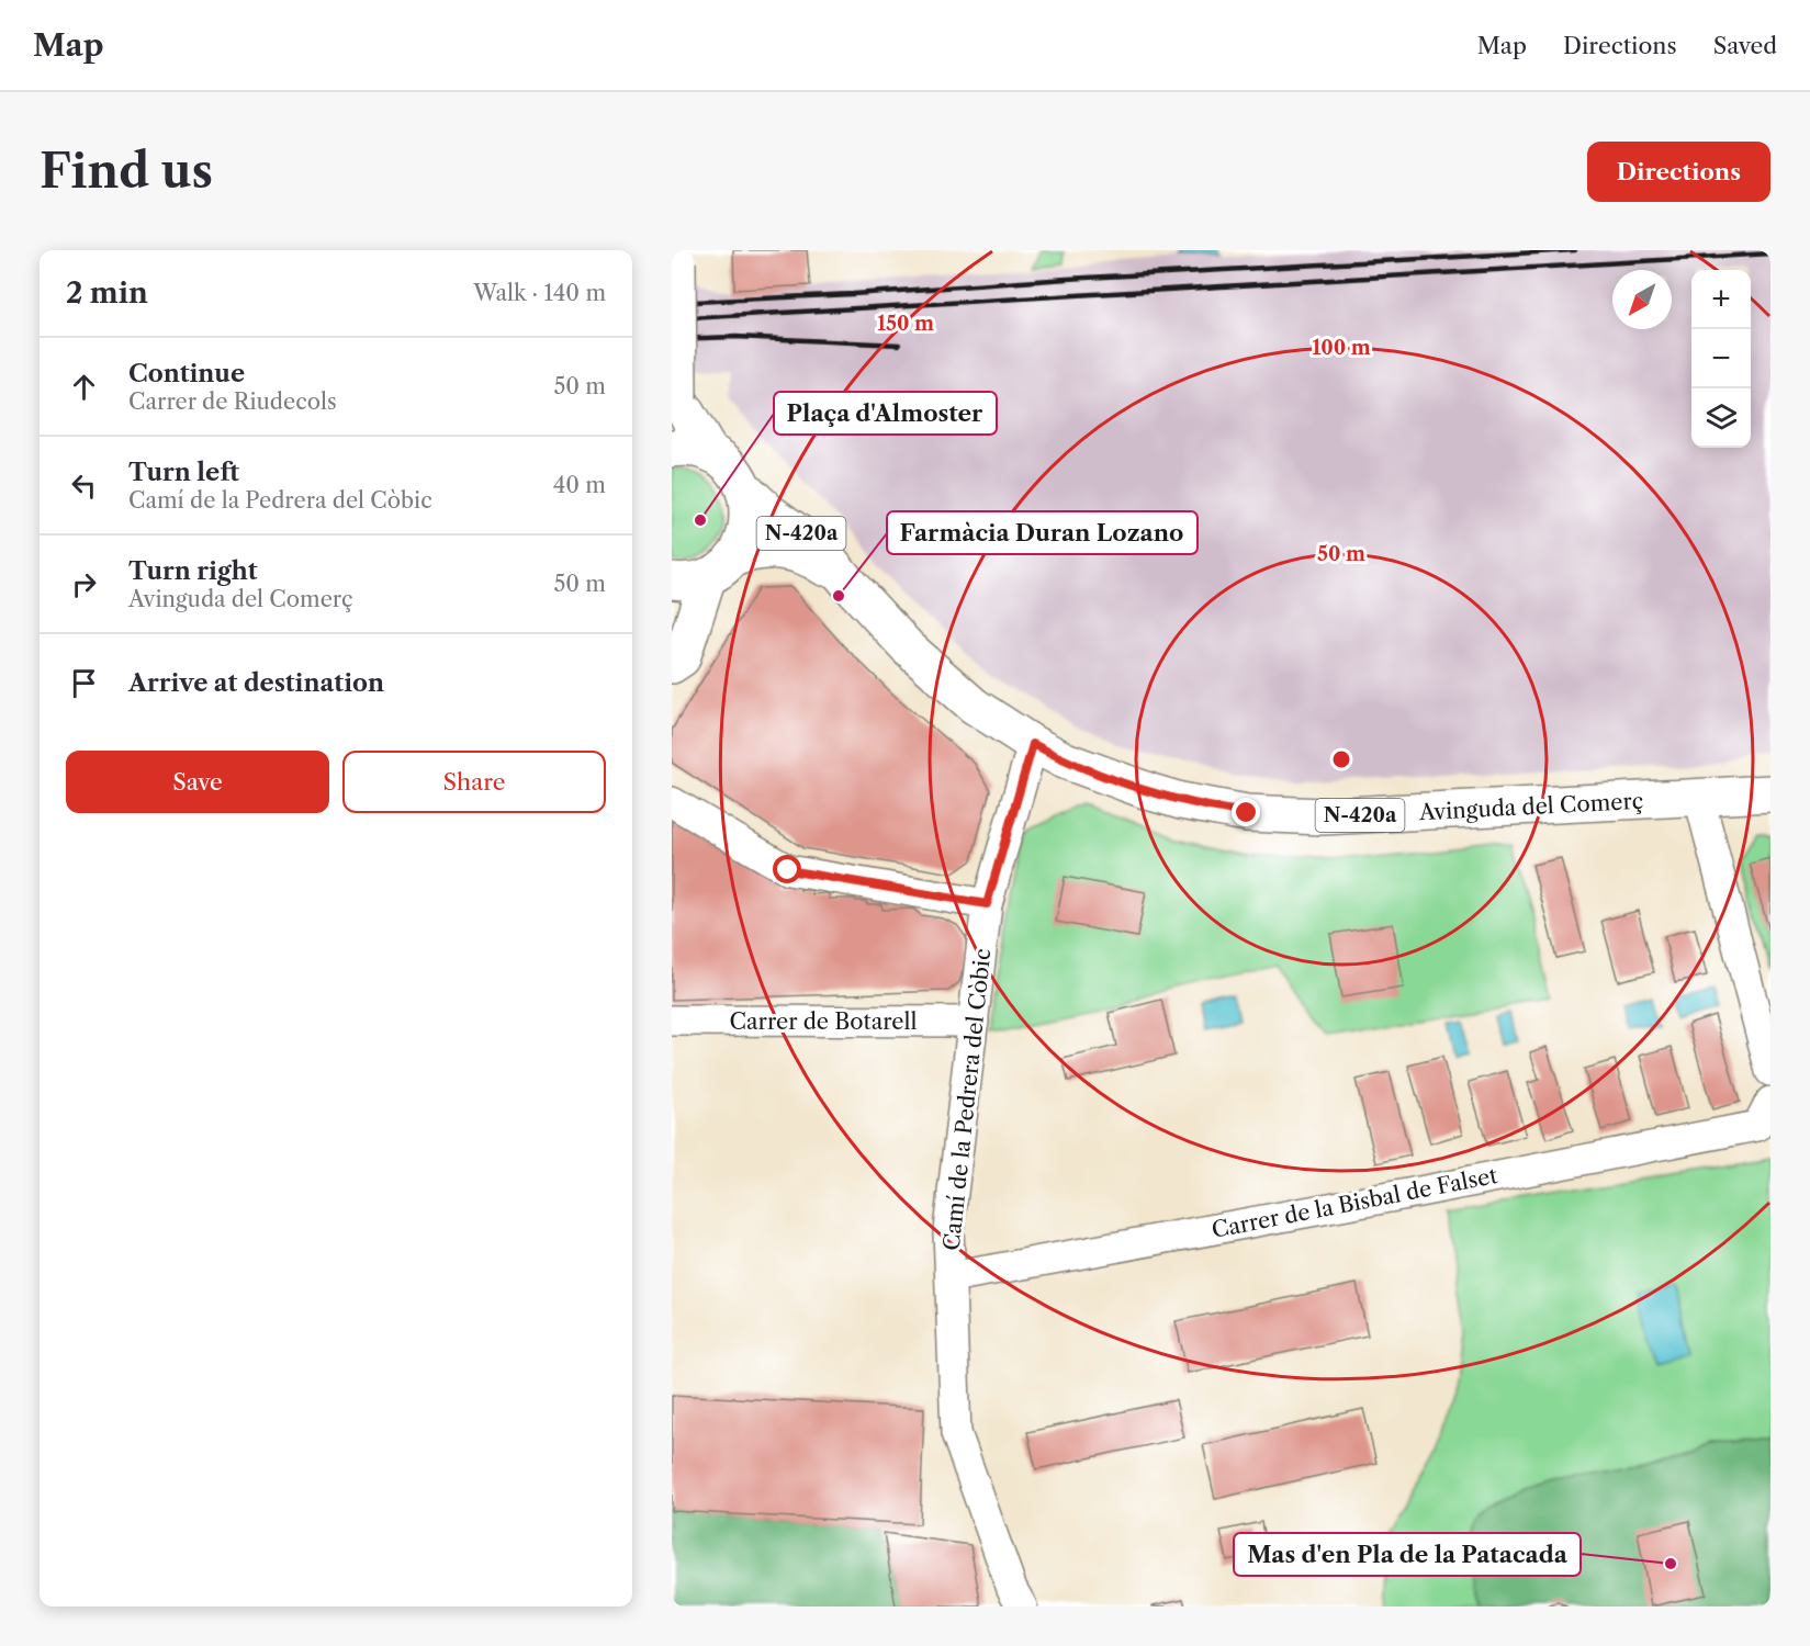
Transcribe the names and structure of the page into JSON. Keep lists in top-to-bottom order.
{
  "streets": {
    "main road": ["N-420a", "Avinguda del Comerç"],
    "street": ["Carrer de Botarell", "Camí de la Pedrera del Còbic", "Carrer de la Bisbal de Falset"]
  },
  "crossings": [
    ["N-420a", "Avinguda del Comerç"],
    ["Avinguda del Comerç", "Camí de la Pedrera del Còbic"],
    ["Carrer de Botarell", "Camí de la Pedrera del Còbic"],
    ["Camí de la Pedrera del Còbic", "Carrer de la Bisbal de Falset"]
  ],
  "places": ["Plaça d'Almoster", "Farmàcia Duran Lozano", "Mas d'en Pla de la Patacada"],
  "north": "bottom left",
  "page": {
    "header": "Map",
    "nav": ["Map", "Directions", "Saved"],
    "buttons": [
      "Directions",
      ["Save", "Share"]
    ],
    "title": "Find us",
    "heading": ["2 min", "Walk · 140 m"],
    "map_buttons": ["+", "−"],
    "list": [
      ["Continue", "Carrer de Riudecols", "50 m"],
      ["Turn left", "Camí de la Pedrera del Còbic", "40 m"],
      ["Turn right", "Avinguda del Comerç", "50 m"],
      "Arrive at destination"
    ]
  },
  "rings": ["150 m", "100 m", "50 m"]
}
